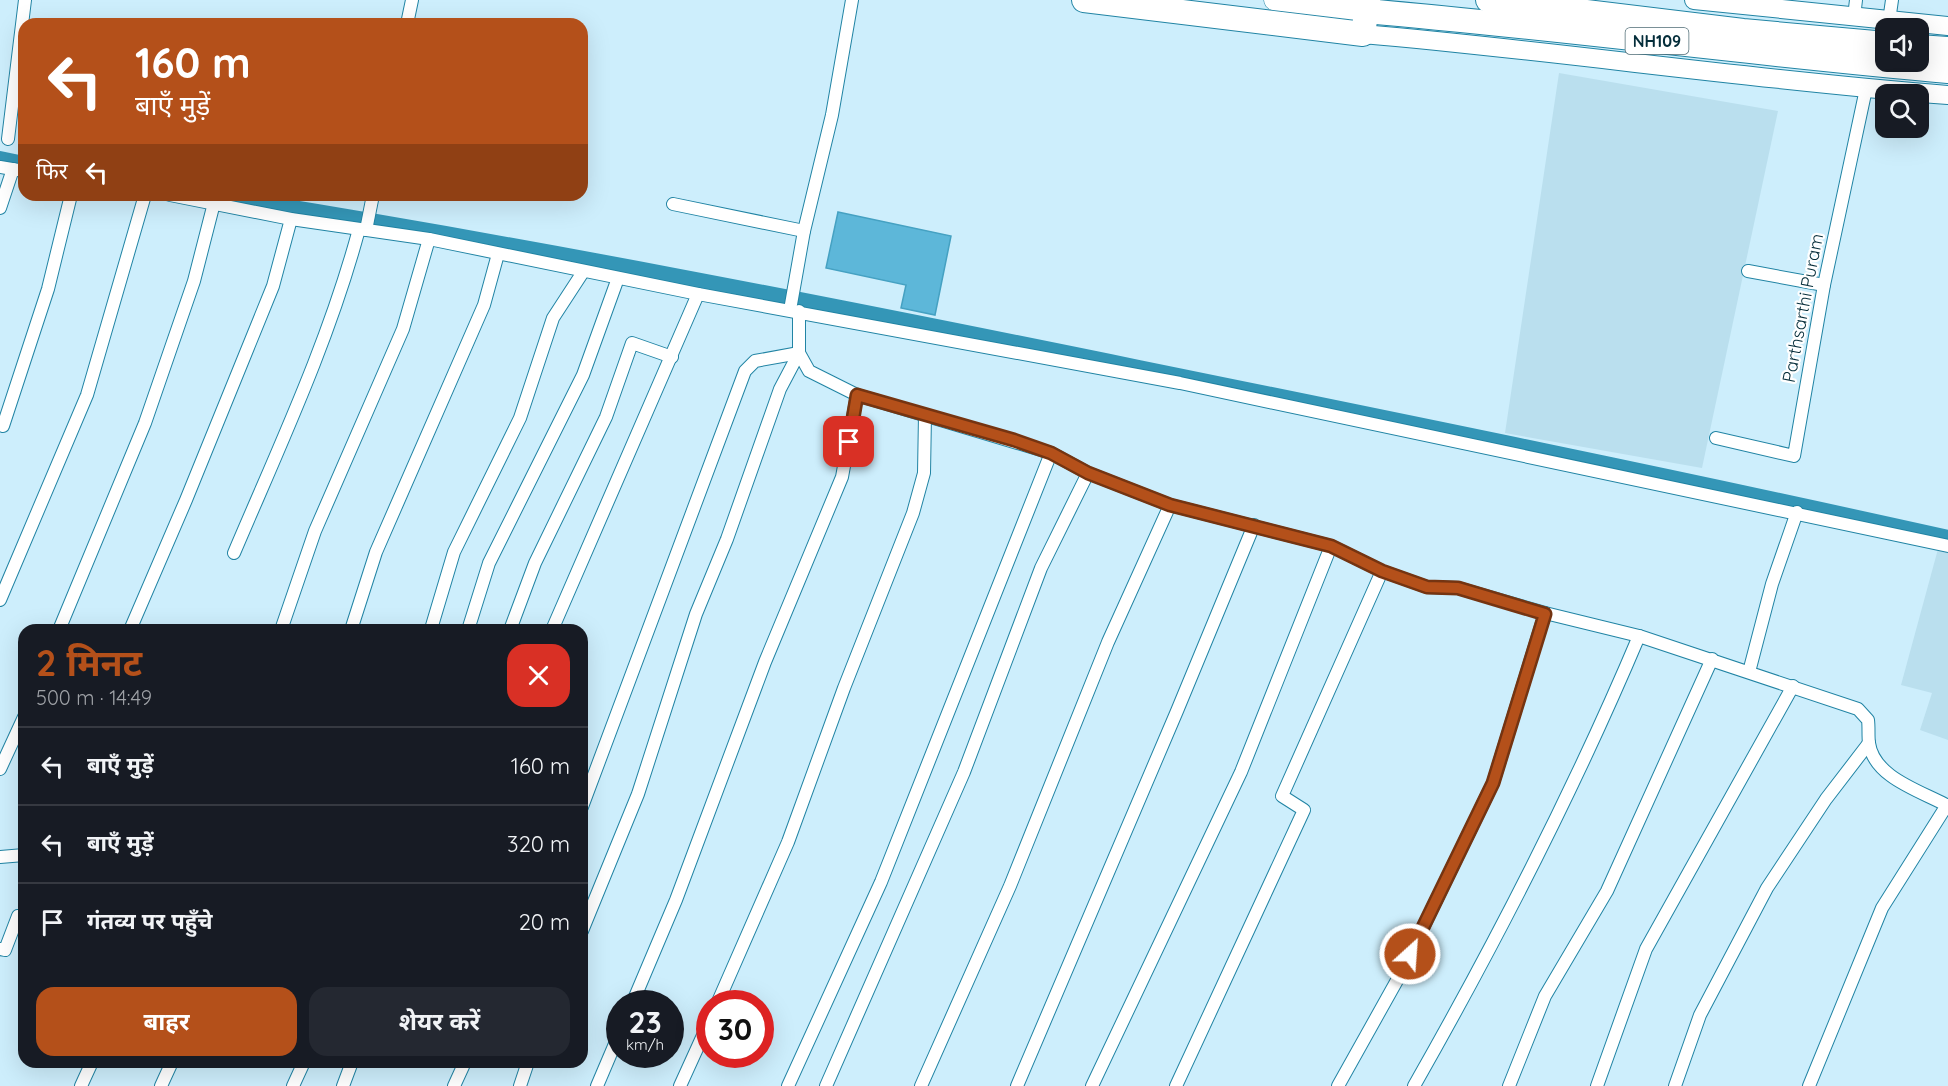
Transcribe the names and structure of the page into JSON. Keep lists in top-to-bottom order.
{
  "streets": {
    "highway": ["NH109"],
    "street": ["Parthsarthi Puram"]
  },
  "page": {
    "turn": ["160 m", "बाएँ मुड़ें"],
    "then": "फिर",
    "heading": ["2 मिनट", "500 m · 14:49"],
    "list": [
      {
        "name": "बाएँ मुड़ें",
        "value": "160 m"
      },
      {
        "name": "बाएँ मुड़ें",
        "value": "320 m"
      },
      {
        "name": "गंतव्य पर पहुँचे",
        "value": "20 m"
      }
    ],
    "buttons": ["बाहर", "शेयर करें"],
    "speed": "23 km/h",
    "limit": "30"
  }
}
